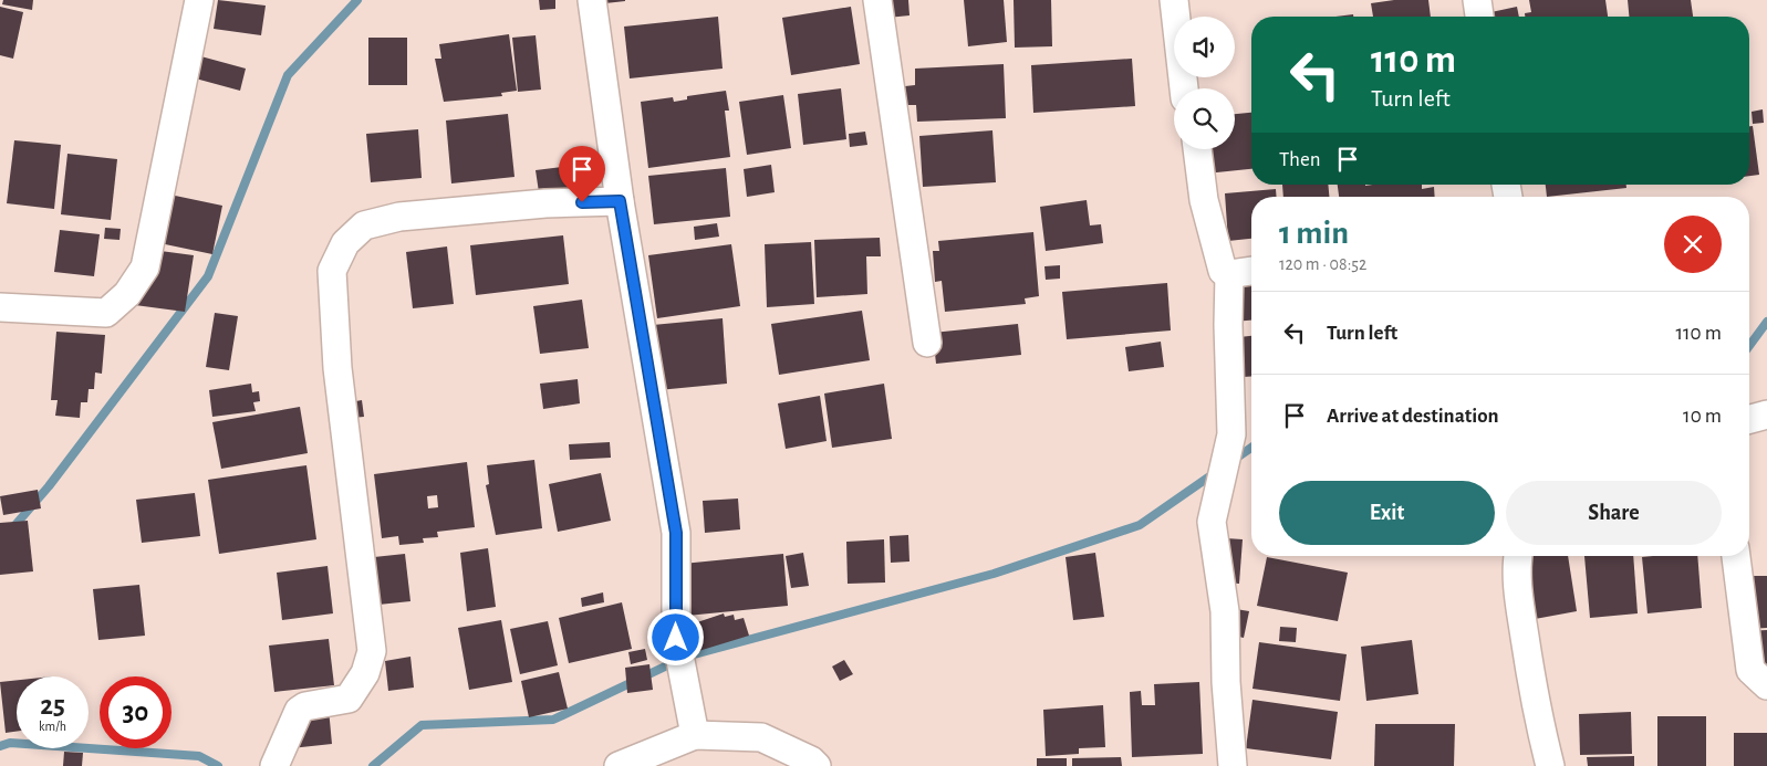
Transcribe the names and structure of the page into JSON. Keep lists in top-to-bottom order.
{
  "page": {
    "turn": ["110 m", "Turn left"],
    "then": "Then",
    "heading": ["1 min", "120 m · 08:52"],
    "list": [
      {
        "name": "Turn left",
        "value": "110 m"
      },
      {
        "name": "Arrive at destination",
        "value": "10 m"
      }
    ],
    "buttons": ["Exit", "Share"],
    "speed": "25 km/h",
    "limit": "30"
  }
}
